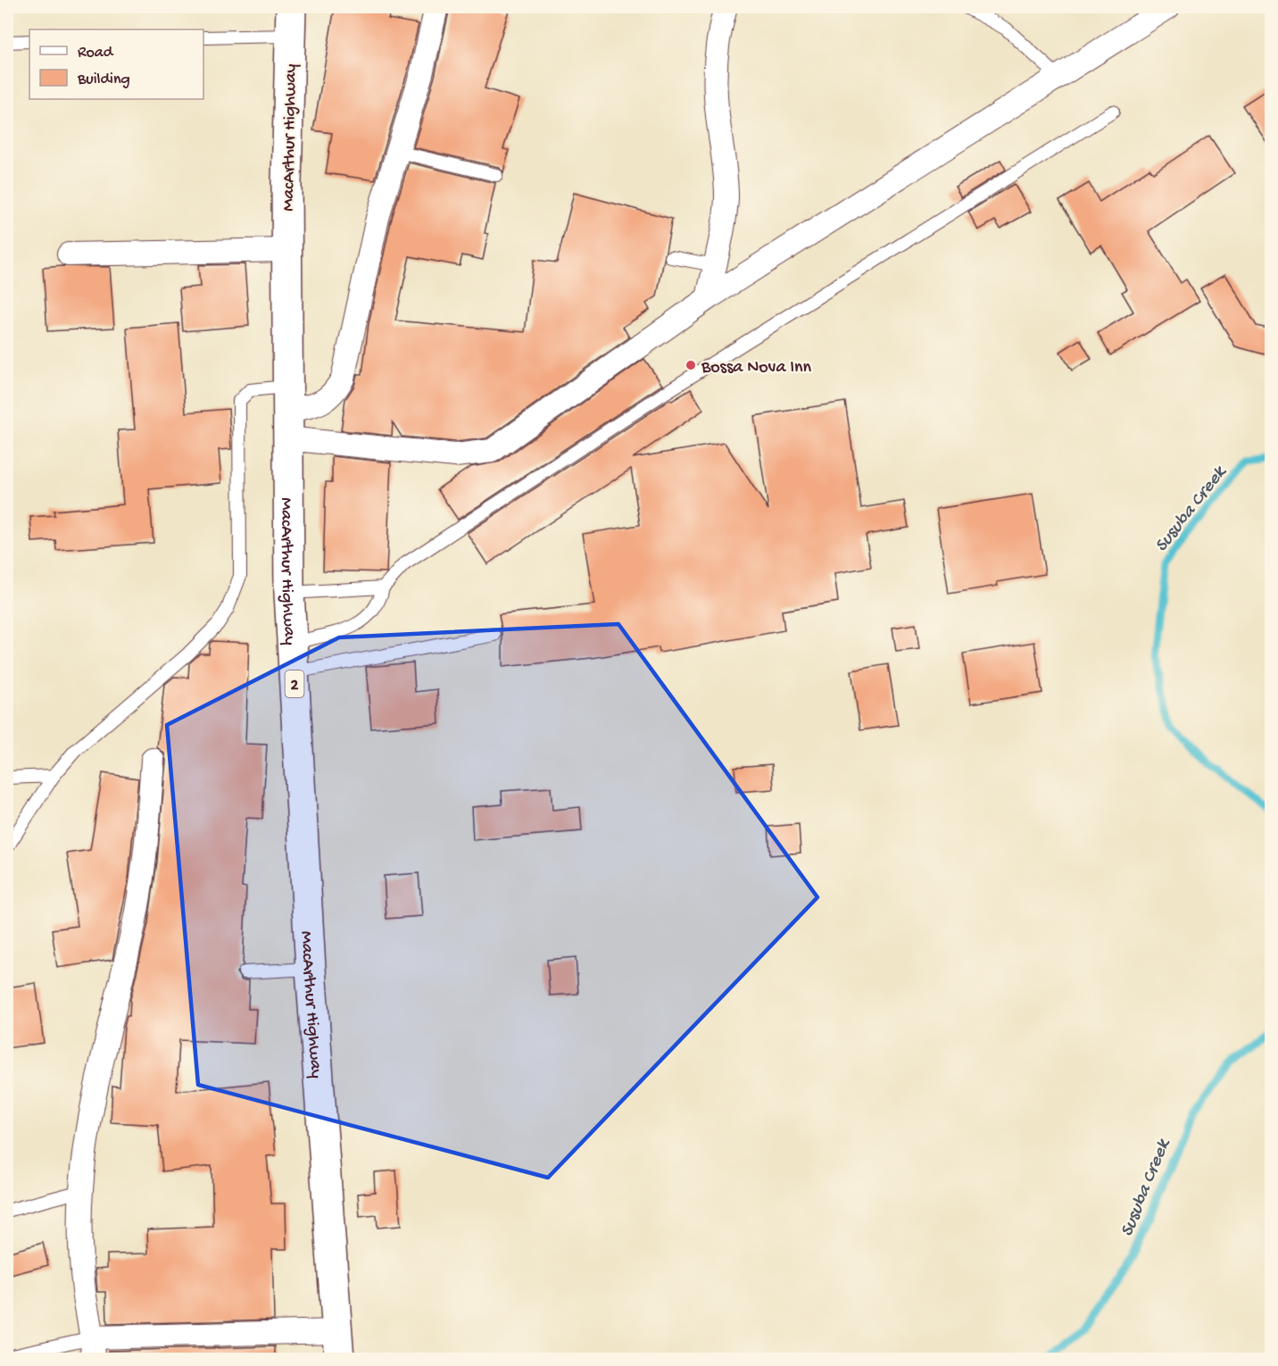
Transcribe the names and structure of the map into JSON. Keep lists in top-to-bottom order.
{
  "streets": {
    "highway": ["MacArthur Highway", "2"]
  },
  "water": ["Susuba Creek"],
  "places": ["Bossa Nova Inn"],
  "legend": ["Road", "Building"]
}
